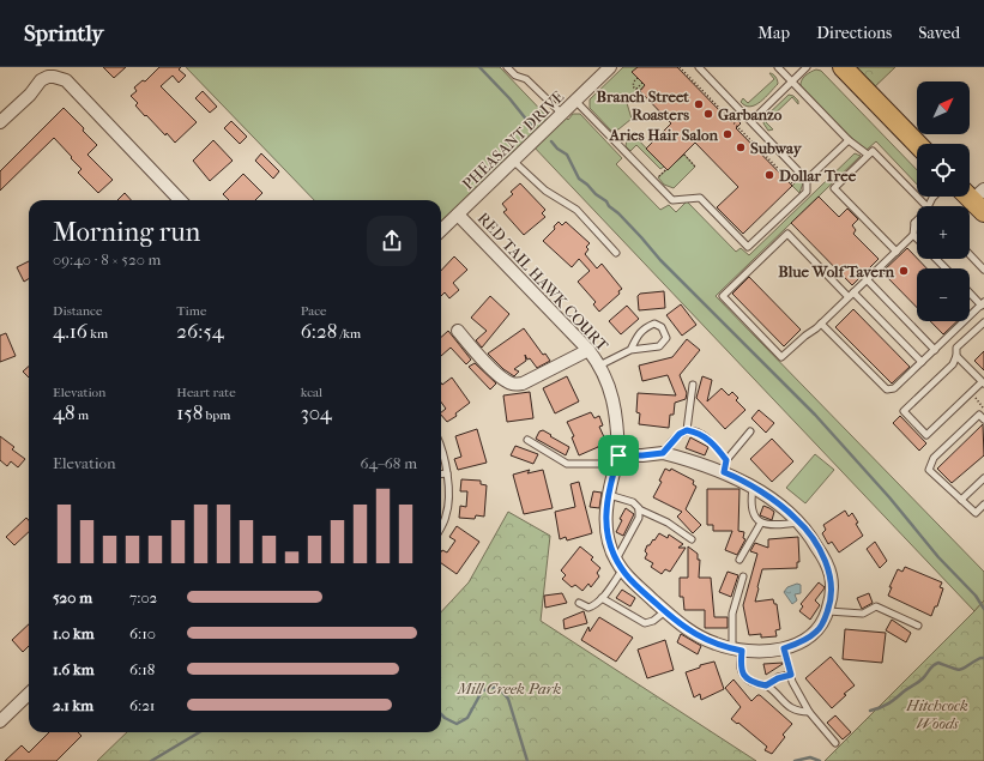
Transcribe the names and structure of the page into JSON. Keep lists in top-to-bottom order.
{
  "streets": {
    "street": ["PHEASANT DRIVE", "RED TAIL HAWK COURT"]
  },
  "crossings": [
    ["PHEASANT DRIVE", "RED TAIL HAWK COURT"]
  ],
  "parks": ["Mill Creek Park", "Hitchcock Woods"],
  "places": [
    "Branch Street Roasters",
    "Garbanzo",
    "Aries Hair Salon",
    "Subway",
    "Dollar Tree",
    "Blue Wolf Tavern"
  ],
  "north": "top right",
  "page": {
    "header": "Sprintly",
    "nav": ["Map", "Directions", "Saved"],
    "map_buttons": ["+", "−"],
    "heading": ["Morning run", "09:40 · 8 × 520 m"],
    "stats": [
      ["Distance", "4.16 km"],
      ["Time", "26:54"],
      ["Pace", "6:28 /km"],
      ["Elevation", "48 m"],
      ["Heart rate", "158 bpm"],
      ["kcal", "304"]
    ],
    "chart": ["Elevation", "64–68 m"],
    "list": [
      {
        "name": "520 m",
        "note": "7:02"
      },
      {
        "name": "1.0 km",
        "note": "6:10"
      },
      {
        "name": "1.6 km",
        "note": "6:18"
      },
      {
        "name": "2.1 km",
        "note": "6:21"
      }
    ]
  }
}
